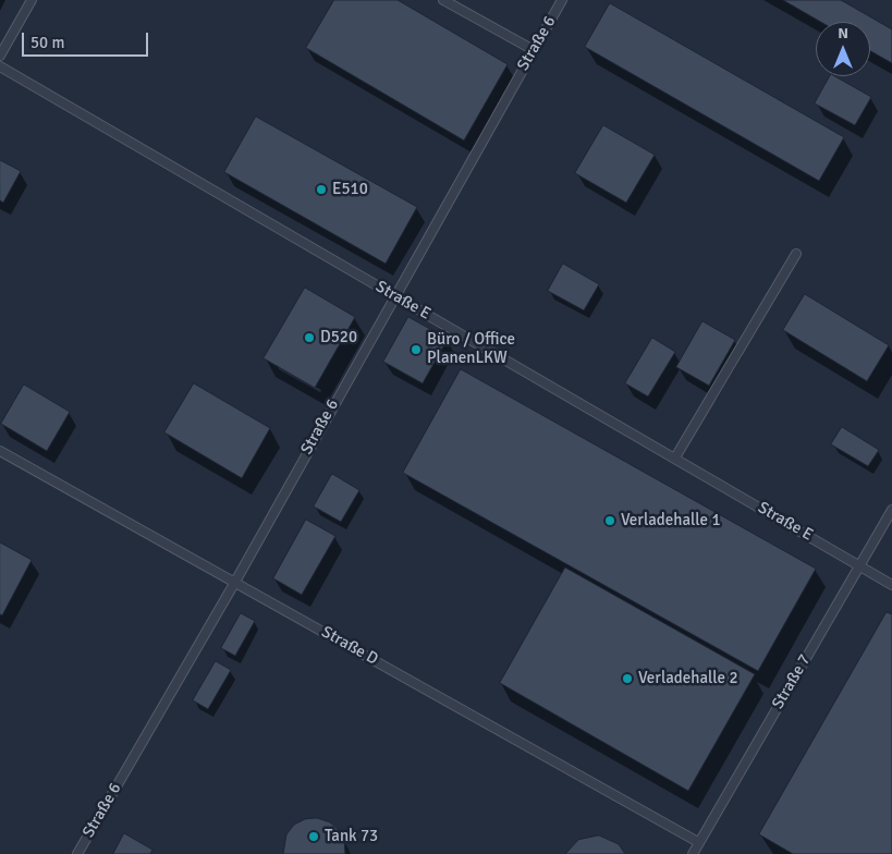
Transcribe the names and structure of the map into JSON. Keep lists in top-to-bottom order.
{
  "streets": {
    "lane": [
      "Straße 6",
      "Straße E",
      "Straße D",
      "Straße 7"
    ]
  },
  "crossings": [
    ["Straße 6", "Straße E"],
    ["Straße 6", "Straße D"],
    ["Straße E", "Straße 7"],
    ["Straße D", "Straße 7"]
  ],
  "places": [
    "E510",
    "D520",
    "Büro / Office PlanenLKW",
    "Verladehalle 1",
    "Verladehalle 2",
    "Tank 73"
  ],
  "scale_bar": "50 m",
  "north": "top"
}
